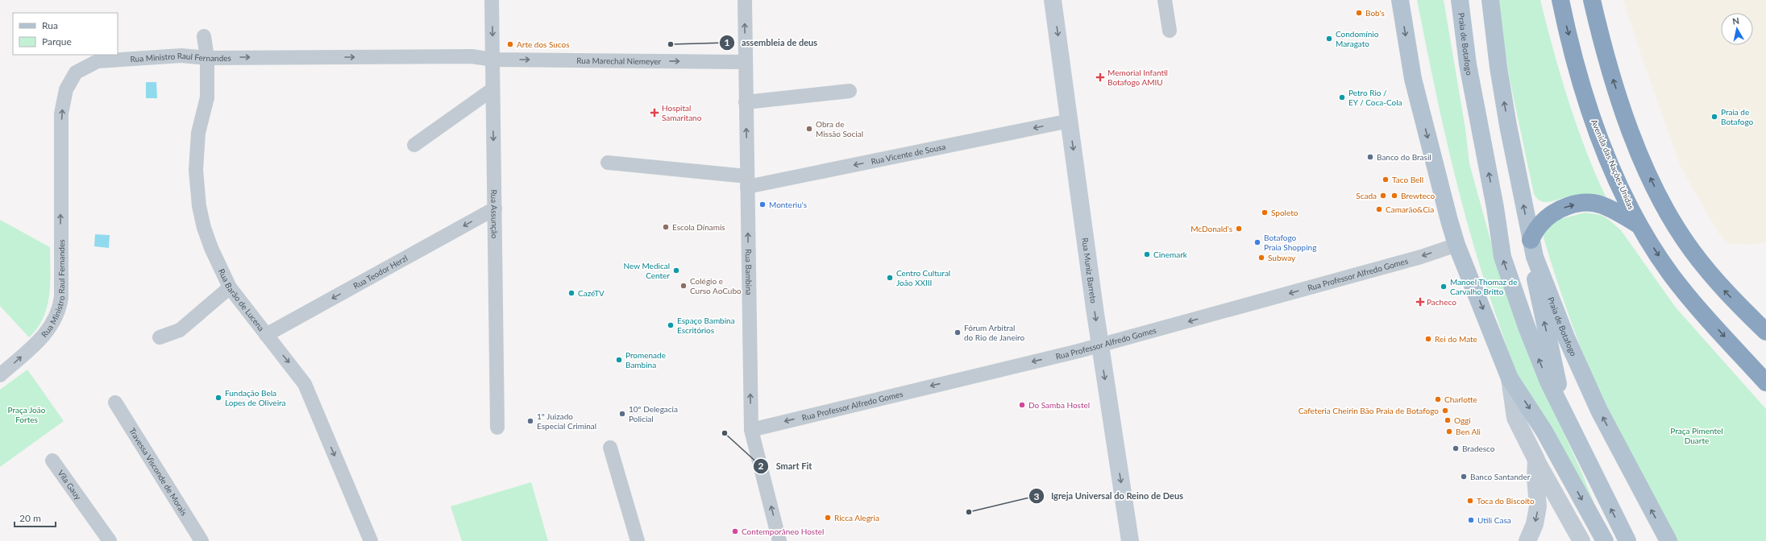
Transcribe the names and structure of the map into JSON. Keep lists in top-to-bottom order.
{
  "streets": {
    "highway": ["Avenida das Nações Unidas"],
    "main road": ["Praia de Botafogo", "Rua Muniz Barreto"],
    "street": [
      "Rua Ministro Raul Fernandes",
      "Rua Marechal Niemeyer",
      "Rua Vicente de Sousa",
      "Rua Assunção",
      "Rua Teodor Herzl",
      "Rua Bambina",
      "Rua Professor Alfredo Gomes",
      "Rua Barão de Lucena",
      "Travessa Visconde de Morais",
      "Vila Gauy"
    ]
  },
  "crossings": [
    ["Rua Ministro Raul Fernandes", "Rua Marechal Niemeyer"],
    ["Rua Ministro Raul Fernandes", "Rua Assunção"],
    ["Rua Ministro Raul Fernandes", "Rua Barão de Lucena"],
    ["Rua Marechal Niemeyer", "Rua Assunção"],
    ["Rua Marechal Niemeyer", "Rua Bambina"],
    ["Rua Vicente de Sousa", "Rua Muniz Barreto"],
    ["Rua Vicente de Sousa", "Rua Bambina"],
    ["Rua Assunção", "Rua Teodor Herzl"],
    ["Rua Muniz Barreto", "Rua Professor Alfredo Gomes"],
    ["Rua Teodor Herzl", "Rua Barão de Lucena"],
    ["Rua Bambina", "Rua Professor Alfredo Gomes"]
  ],
  "one_way": [
    "Rua Marechal Niemeyer",
    "Rua Assunção",
    "Rua Muniz Barreto",
    "Rua Teodor Herzl",
    "Rua Bambina",
    "Rua Professor Alfredo Gomes",
    "Rua Barão de Lucena"
  ],
  "parks": ["Praça João Fortes", "Praça Pimentel Duarte"],
  "places": {
    "other": [
      "Bob's",
      "Condomínio Maragato",
      "Arte dos Sucos",
      "assembleia de deus",
      "Petro Rio / EY / Coca-Cola",
      "Praia de Botafogo",
      "Obra de Missão Social",
      "Banco do Brasil",
      "Taco Bell",
      "Scada",
      "Brewteco",
      "Monteriu's",
      "Camarão&Cia",
      "Spoleto",
      "Escola Dínamis",
      "McDonald's",
      "Botafogo Praia Shopping",
      "Cinemark",
      "Subway",
      "New Medical Center",
      "Centro Cultural João XXIII",
      "Colégio e Curso AoCubo",
      "Manoel Thomaz de Carvalho Britto",
      "CazéTV",
      "Espaço Bambina Escritórios",
      "Fórum Arbitral do Rio de Janeiro",
      "Rei do Mate",
      "Promenade Bambina",
      "Fundação Bela Lopes de Oliveira",
      "Charlotte",
      "Do Samba Hostel",
      "Cafeteria Cheirin Bão Praia de Botafogo",
      "10º Delegacia Policial",
      "Oggi",
      "1º Juizado Especial Criminal",
      "Ben Ali",
      "Smart Fit",
      "Bradesco",
      "Banco Santander",
      "Toca do Biscoito",
      "Igreja Universal do Reino de Deus",
      "Ricca Alegria",
      "Utili Casa",
      "Contemporâneo Hostel"
    ],
    "health": ["Memorial Infantil Botafogo AMIU", "Hospital Samaritano", "Pacheco"]
  },
  "legend": ["Rua", "Parque"],
  "scale_bar": "20 m",
  "north": "top"
}
